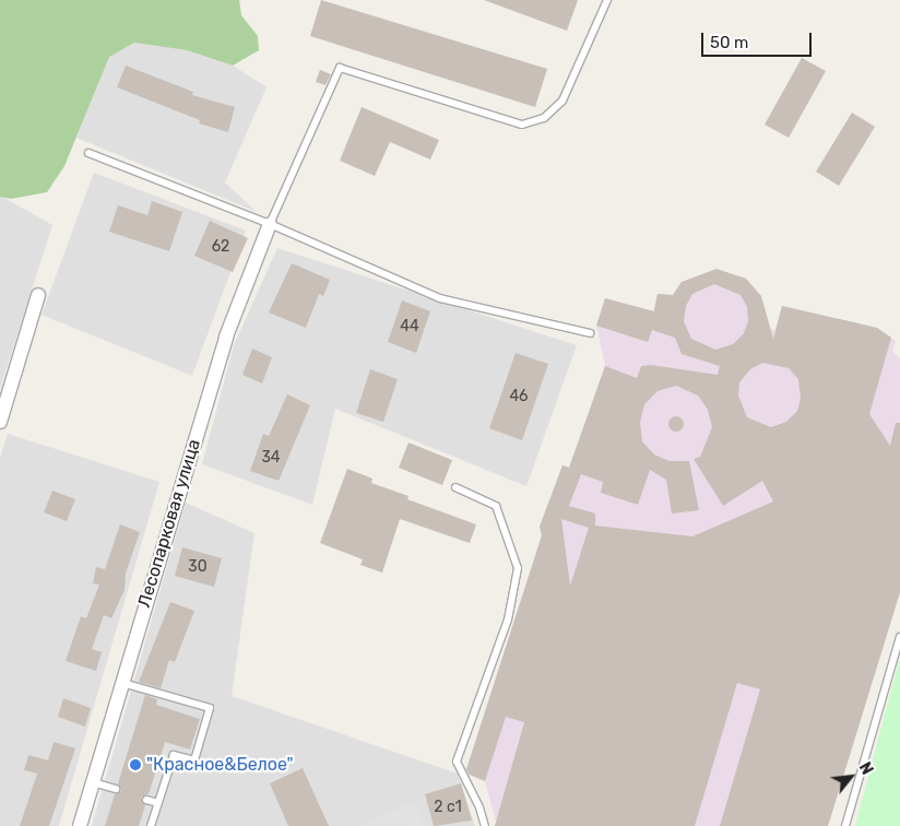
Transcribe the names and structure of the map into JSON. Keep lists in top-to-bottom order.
{
  "streets": {
    "street": ["Лесопарковая улица"]
  },
  "places": ["\"Красное&Белое\""],
  "house_numbers": [
    "62",
    "44",
    "46",
    "34",
    "30",
    "2 с1"
  ],
  "scale_bar": "50 m",
  "north": "top right"
}
